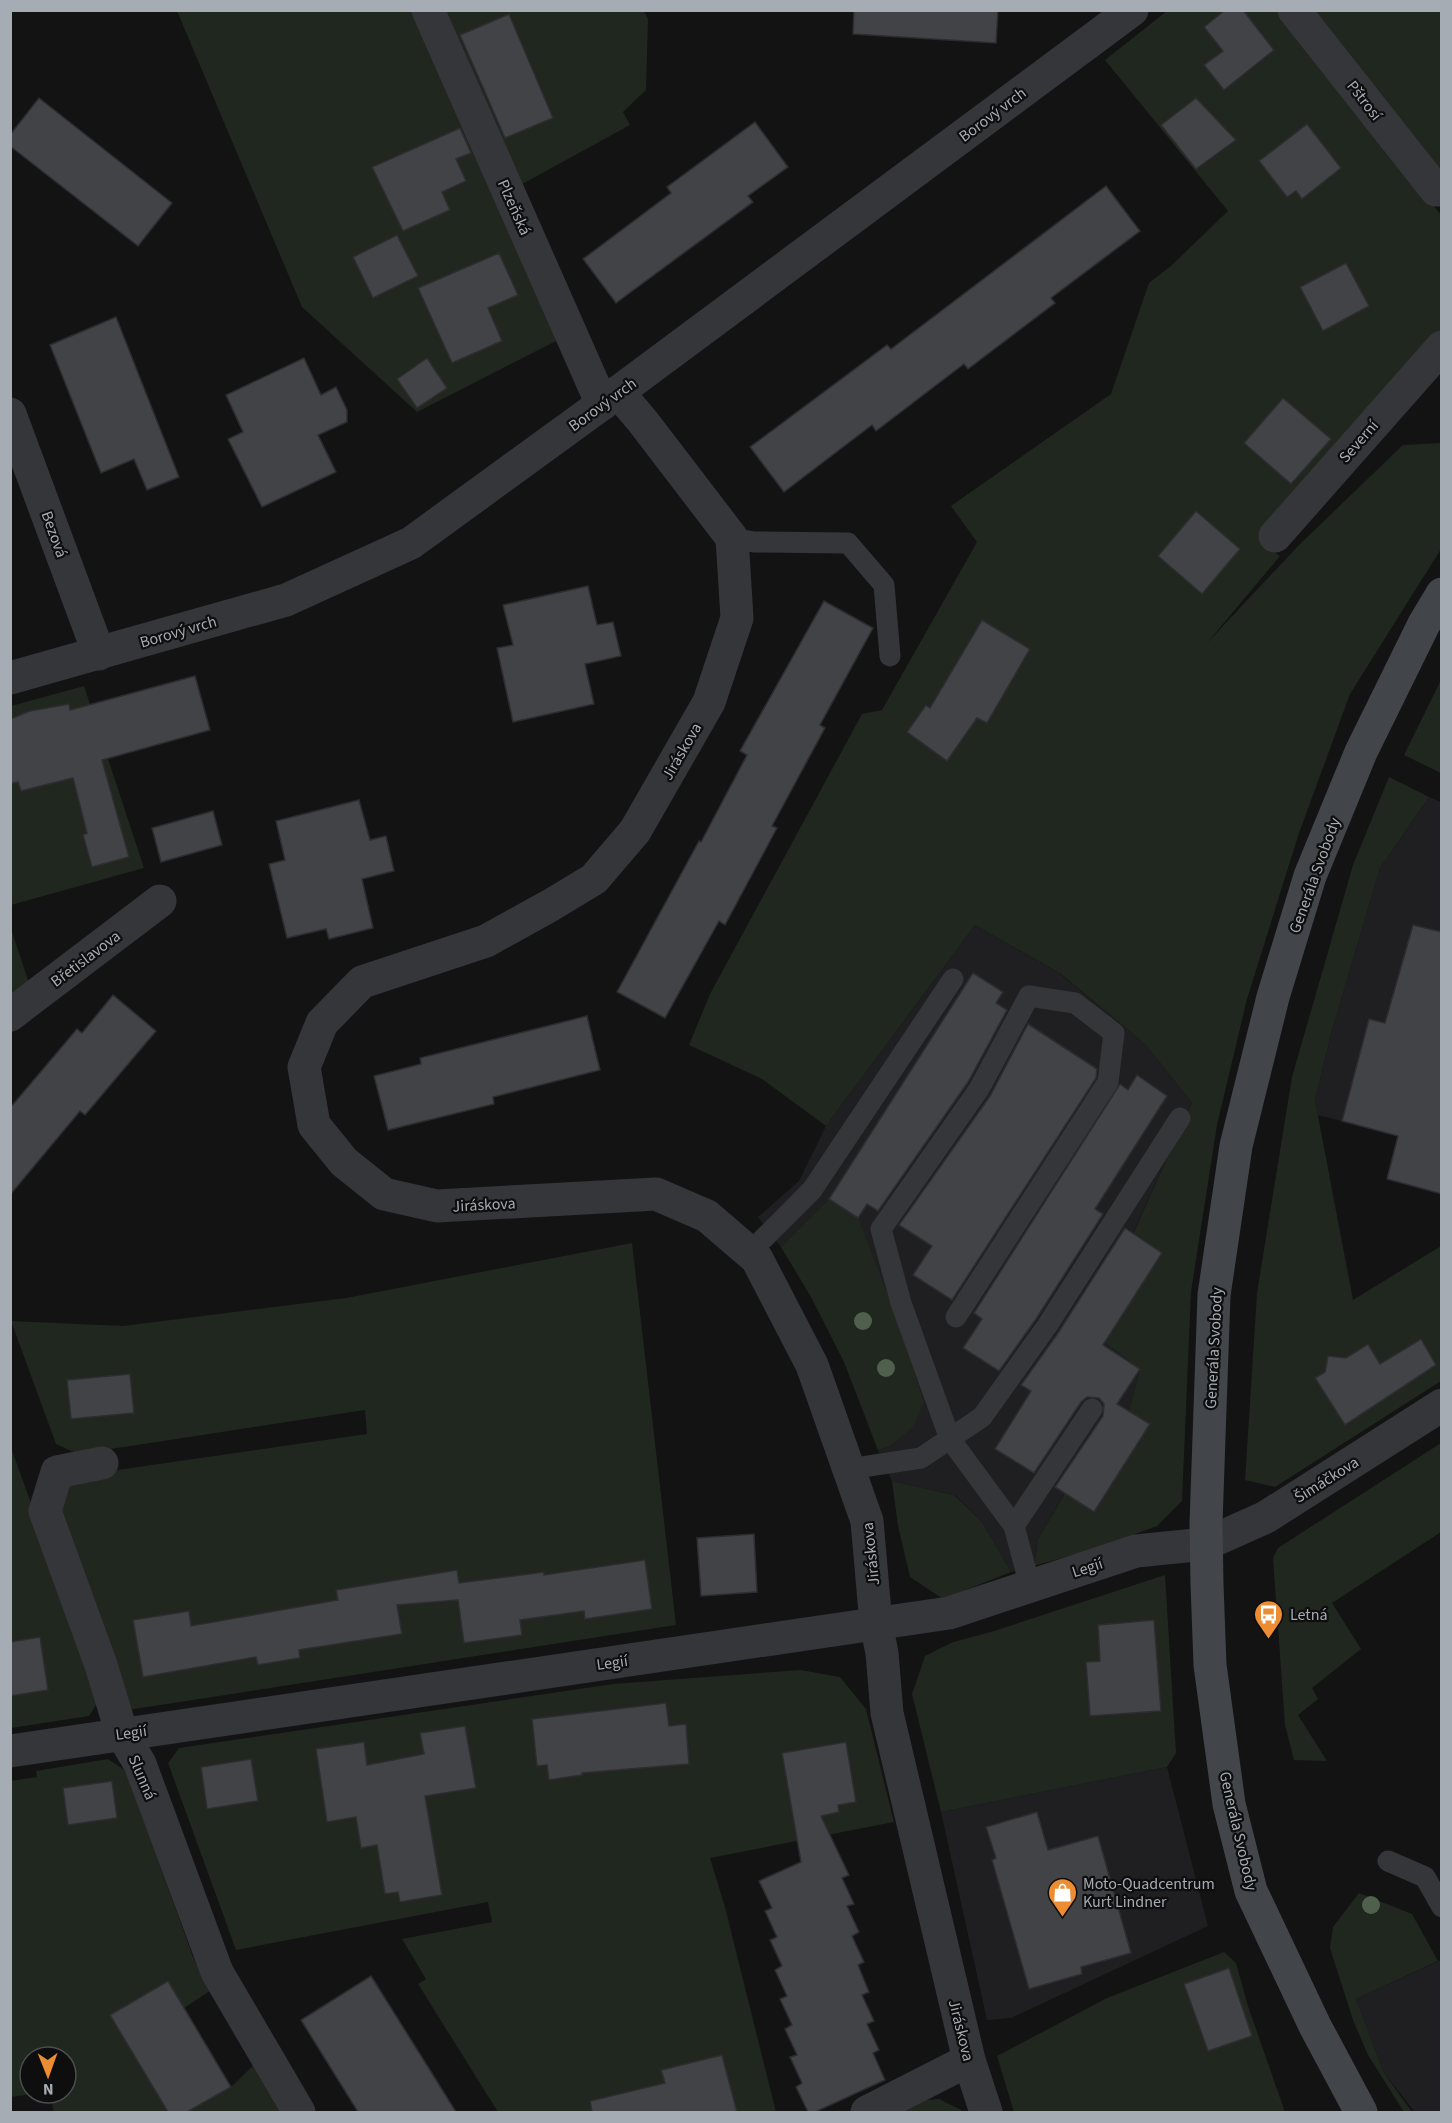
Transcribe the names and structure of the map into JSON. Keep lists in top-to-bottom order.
{
  "streets": {
    "main road": ["Generála Svobody"],
    "street": [
      "Pštrosí",
      "Borový vrch",
      "Plzeňská",
      "Severní",
      "Bezová",
      "Jiráskova",
      "Břetislavova",
      "Šimáčkova",
      "Legií",
      "Slunná"
    ]
  },
  "crossings": [
    ["Borový vrch", "Plzeňská"],
    ["Borový vrch", "Bezová"],
    ["Jiráskova", "Legií"],
    ["Generála Svobody", "Šimáčkova"],
    ["Generála Svobody", "Legií"],
    ["Šimáčkova", "Legií"],
    ["Legií", "Slunná"]
  ],
  "places": {
    "bus stop": ["Letná"],
    "shop": ["Moto-Quadcentrum Kurt Lindner"]
  },
  "north": "bottom"
}
